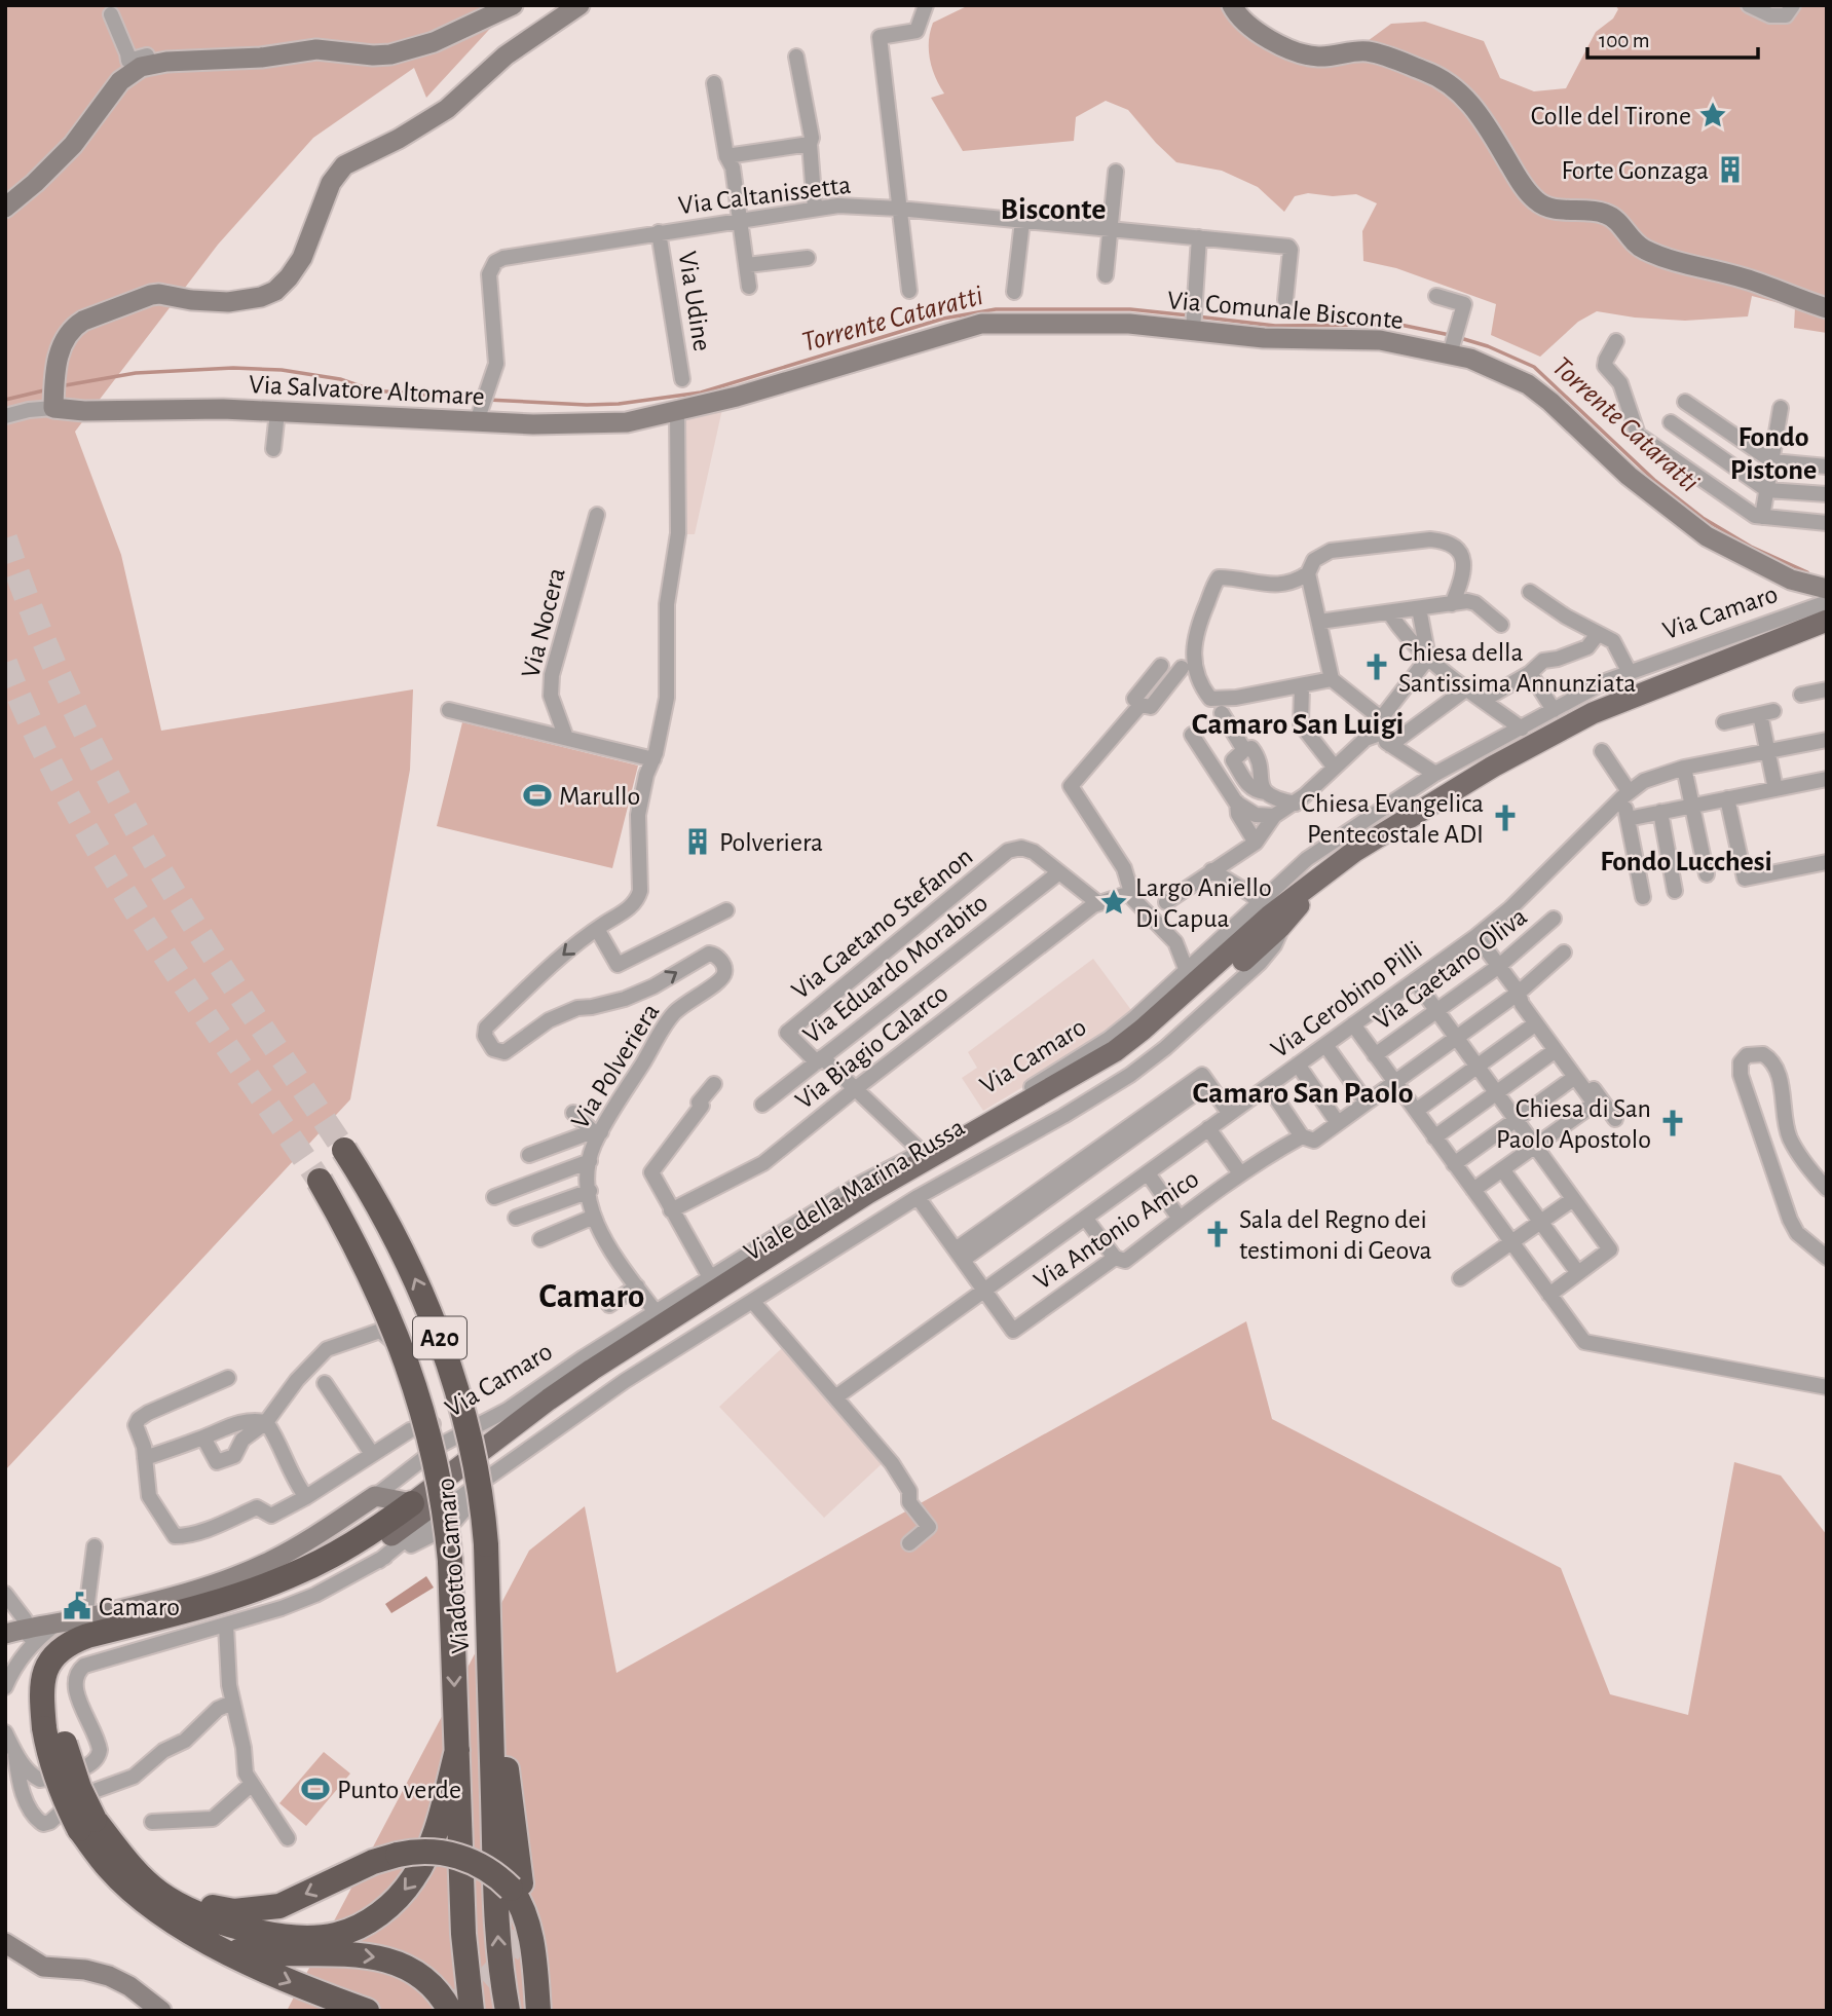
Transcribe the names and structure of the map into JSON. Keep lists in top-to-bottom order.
{
  "streets": {
    "highway": ["A20", "Viadotto Camaro"],
    "main road": ["Viale della Marina Russa"],
    "street": [
      "Via Caltanissetta",
      "Via Udine",
      "Via Comunale Bisconte",
      "Via Salvatore Altomare",
      "Via Camaro",
      "Via Nocera",
      "Via Gaetano Stefanon",
      "Via Eduardo Morabito",
      "Via Gaetano Oliva",
      "Via Gerobino Pilli",
      "Via Biagio Calarco",
      "Via Polveriera",
      "Via Antonio Amico"
    ]
  },
  "crossings": [
    ["Via Caltanissetta", "Via Udine"],
    ["Via Caltanissetta", "Via Salvatore Altomare"],
    ["Via Comunale Bisconte", "Via Salvatore Altomare"],
    ["Via Comunale Bisconte", "Via Polveriera"],
    ["Via Salvatore Altomare", "Via Polveriera"],
    ["Via Camaro", "Via Polveriera"],
    ["Via Camaro", "Viale della Marina Russa"],
    ["Via Gaetano Stefanon", "Via Eduardo Morabito"],
    ["Via Gerobino Pilli", "Via Antonio Amico"],
    ["A20", "Viadotto Camaro"]
  ],
  "districts": [
    "Bisconte",
    "Fondo Pistone",
    "Camaro San Luigi",
    "Fondo Lucchesi",
    "Camaro San Paolo",
    "Camaro"
  ],
  "water": ["Torrente Cataratti"],
  "places": {
    "place": ["Colle del Tirone", "Largo Aniello Di Capua"],
    "building": ["Forte Gonzaga", "Polveriera"],
    "church": [
      "Chiesa della Santissima Annunziata",
      "Chiesa Evangelica Pentecostale ADI",
      "Chiesa di San Paolo Apostolo",
      "Sala del Regno dei testimoni di Geova"
    ],
    "sports": ["Marullo", "Punto verde"],
    "public building": ["Camaro"]
  },
  "scale_bar": "100 m"
}
